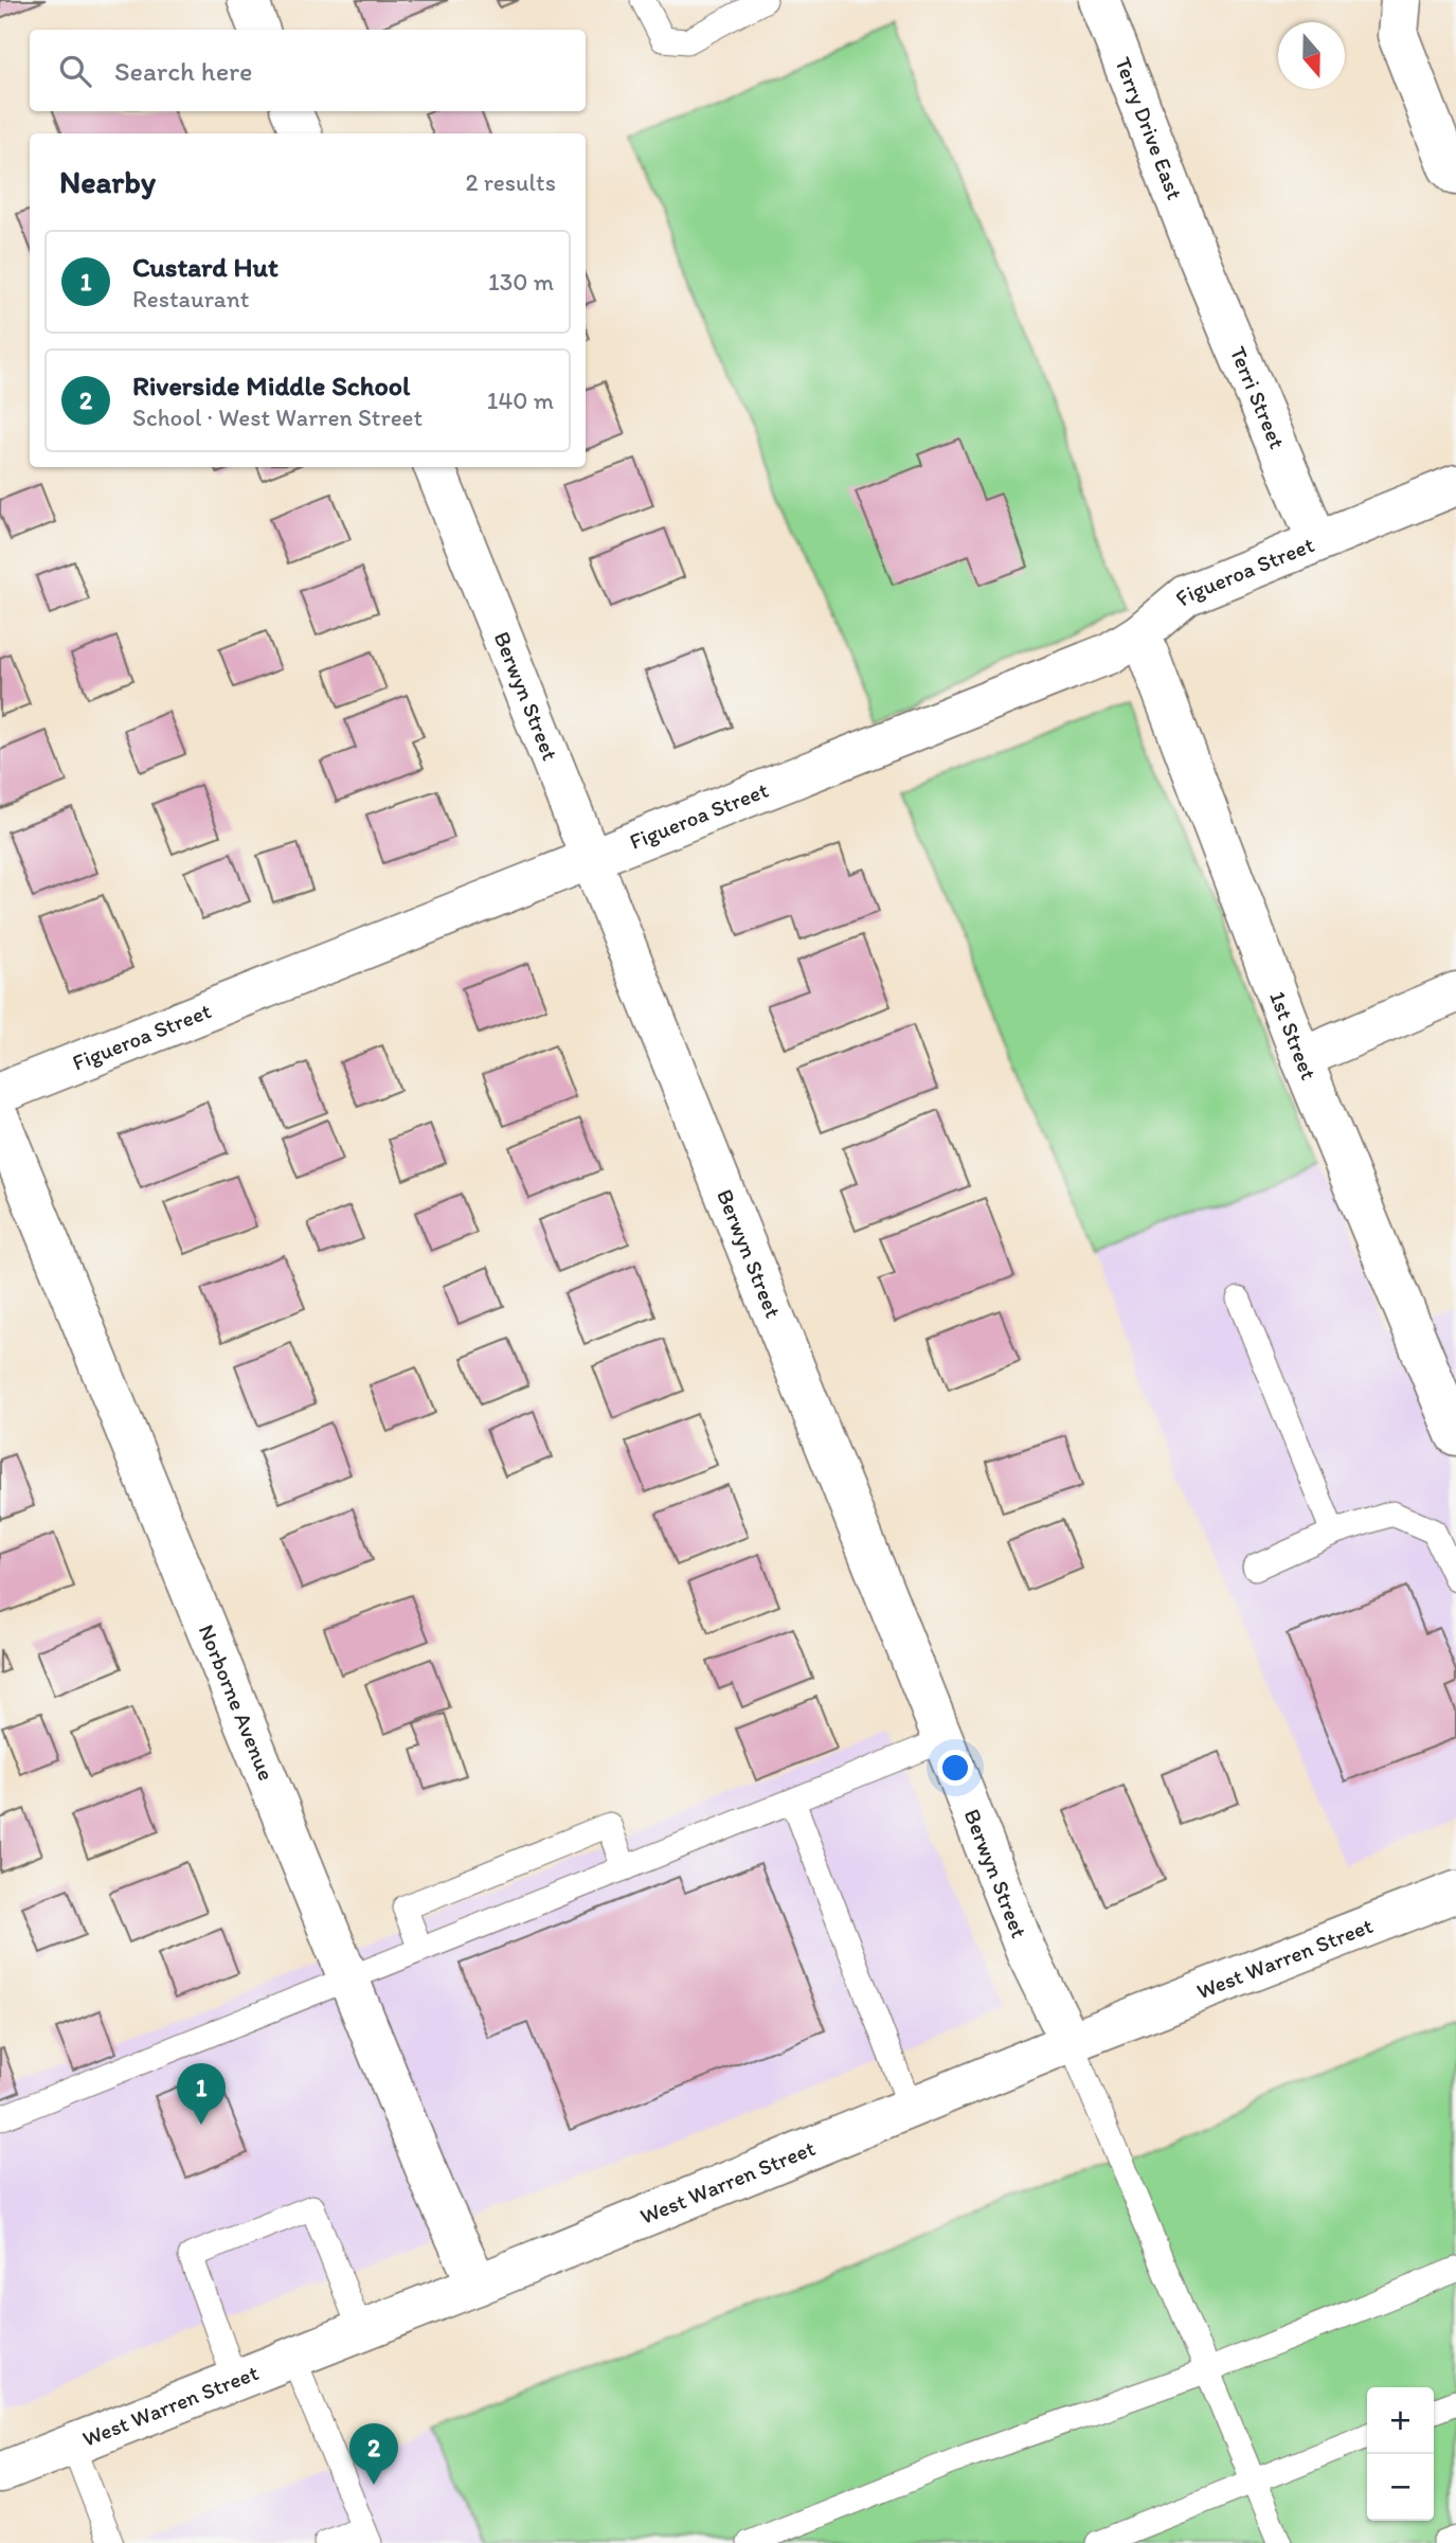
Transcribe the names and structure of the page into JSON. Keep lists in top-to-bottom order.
{
  "streets": {
    "street": [
      "Terry Drive East",
      "Terri Street",
      "Figueroa Street",
      "Berwyn Street",
      "1st Street",
      "Norborne Avenue",
      "West Warren Street"
    ]
  },
  "crossings": [
    ["Terry Drive East", "Terri Street"],
    ["Terri Street", "Figueroa Street"],
    ["Figueroa Street", "Berwyn Street"],
    ["Figueroa Street", "1st Street"],
    ["Berwyn Street", "West Warren Street"],
    ["Norborne Avenue", "West Warren Street"]
  ],
  "north": "bottom",
  "page": {
    "search": "Search here",
    "heading": ["Nearby", "2 results"],
    "list": [
      {
        "mark": "1",
        "name": "Custard Hut",
        "note": "Restaurant",
        "value": "130 m"
      },
      {
        "mark": "2",
        "name": "Riverside Middle School",
        "note": "School · West Warren Street",
        "value": "140 m"
      }
    ],
    "pins": ["1", "2"],
    "map_buttons": ["+", "−"]
  }
}
